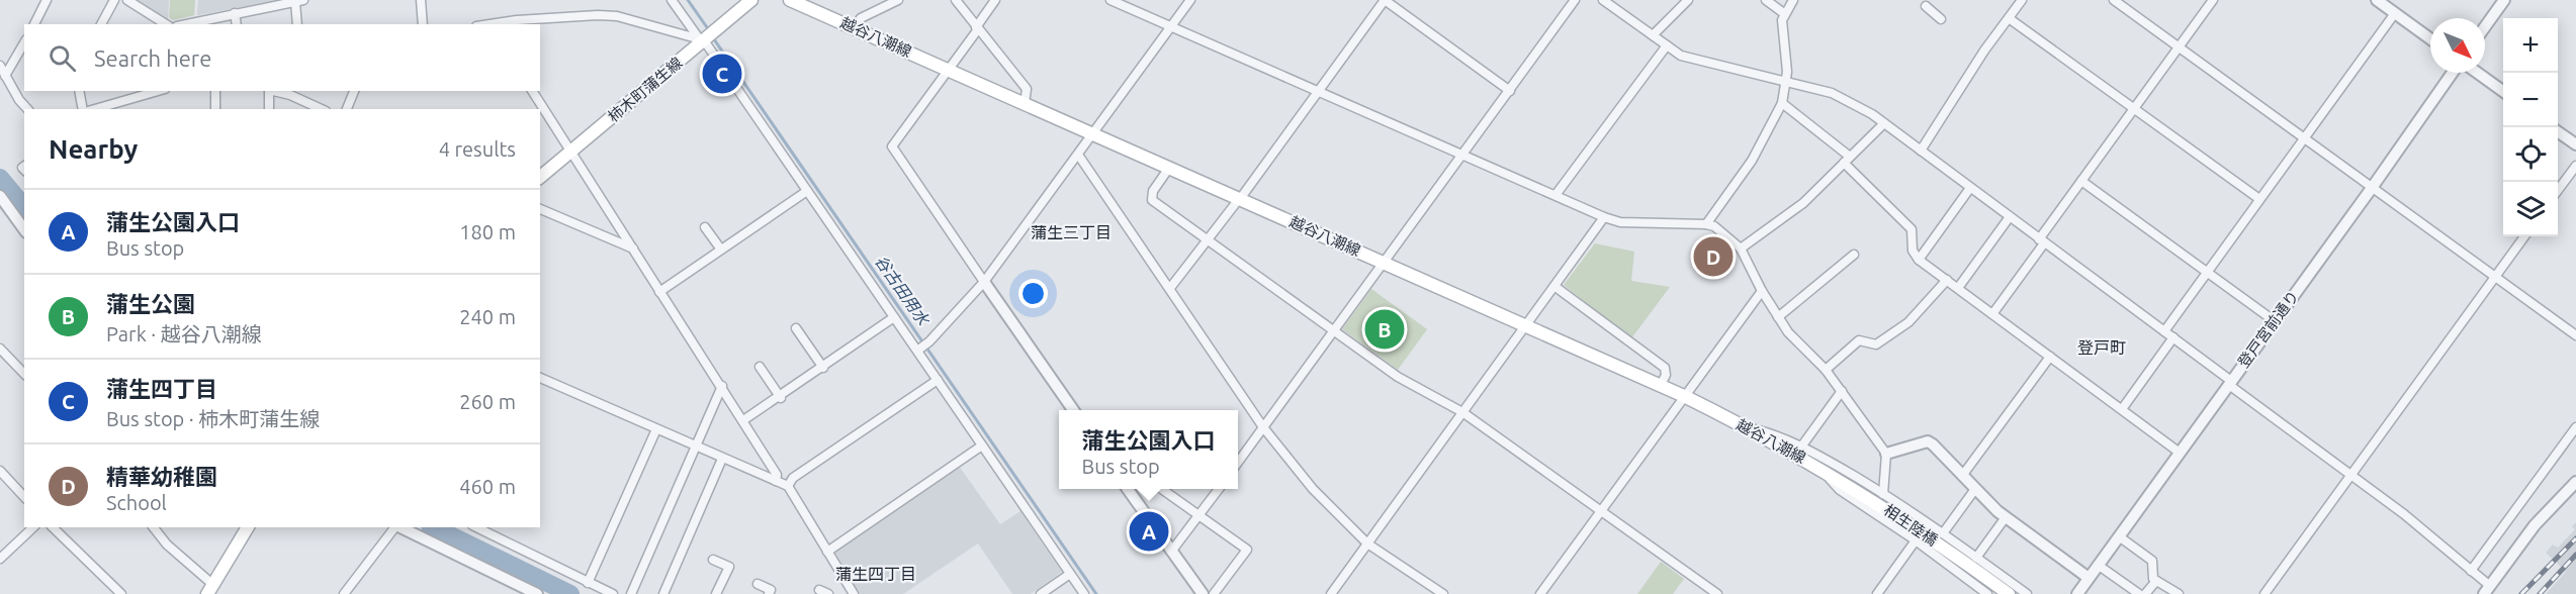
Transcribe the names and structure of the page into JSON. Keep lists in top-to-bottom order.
{
  "streets": {
    "main road": ["越谷八潮線", "柿木町蒲生線", "相生陸橋"],
    "street": ["登戸宮前通り"]
  },
  "crossings": [
    ["越谷八潮線", "相生陸橋"]
  ],
  "districts": ["蒲生三丁目", "登戸町", "蒲生四丁目"],
  "water": ["谷古田用水"],
  "north": "bottom right",
  "page": {
    "map_buttons": ["+", "−"],
    "search": "Search here",
    "pins": [
      "C",
      "D",
      "B",
      "A"
    ],
    "heading": ["Nearby", "4 results"],
    "list": [
      {
        "mark": "A",
        "name": "蒲生公園入口",
        "note": "Bus stop",
        "value": "180 m"
      },
      {
        "mark": "B",
        "name": "蒲生公園",
        "note": "Park · 越谷八潮線",
        "value": "240 m"
      },
      {
        "mark": "C",
        "name": "蒲生四丁目",
        "note": "Bus stop · 柿木町蒲生線",
        "value": "260 m"
      },
      {
        "mark": "D",
        "name": "精華幼稚園",
        "note": "School",
        "value": "460 m"
      }
    ],
    "popup": ["蒲生公園入口", "Bus stop"]
  }
}
